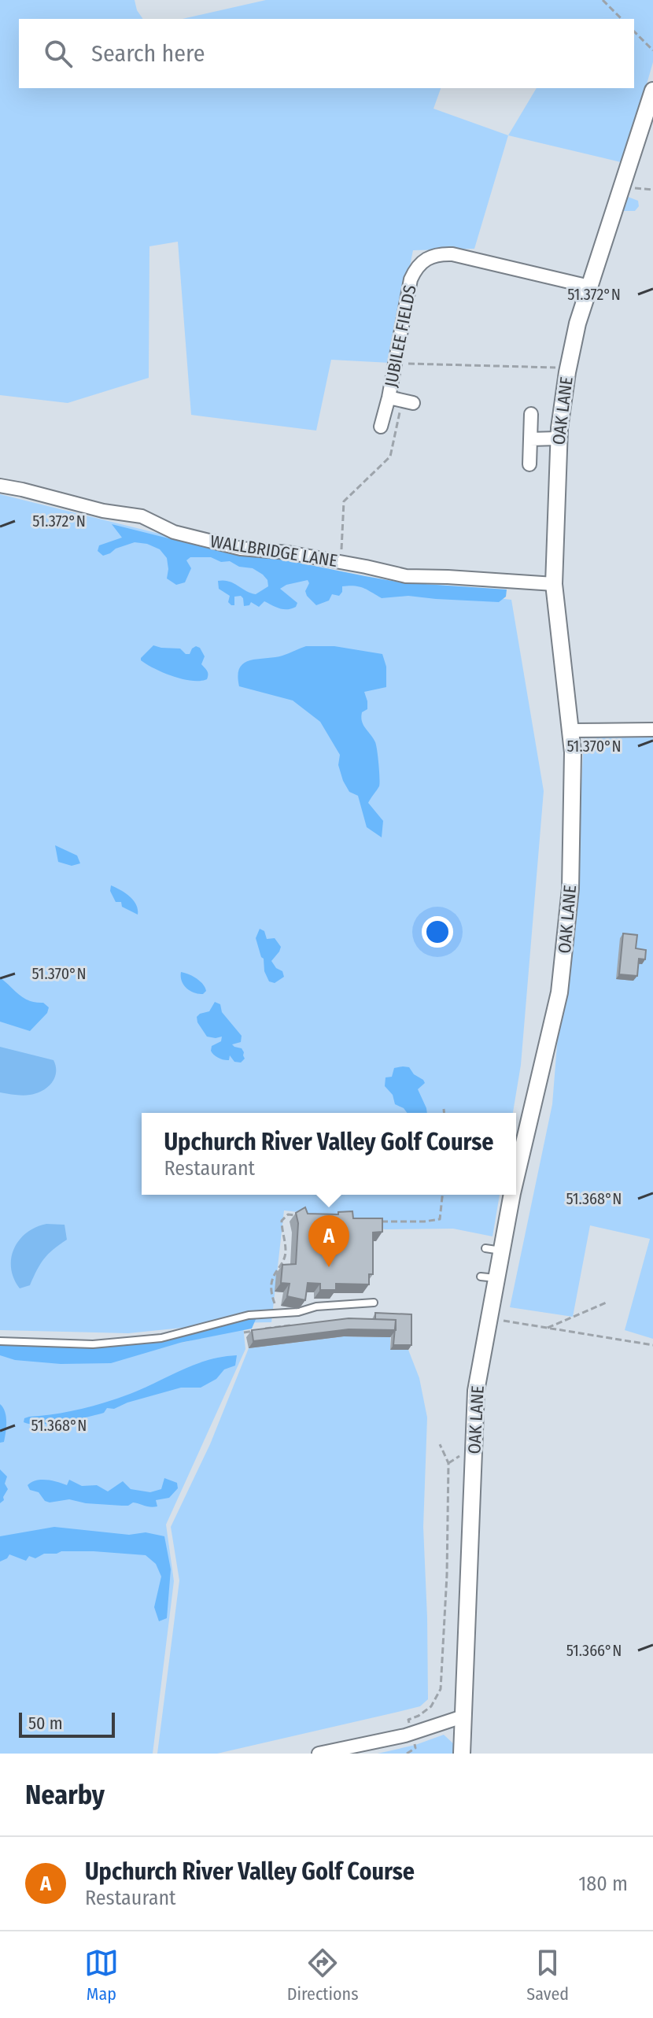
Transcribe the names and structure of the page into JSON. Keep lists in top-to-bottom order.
{
  "streets": {
    "street": ["JUBILEE FIELDS", "OAK LANE", "WALLBRIDGE LANE"]
  },
  "crossings": [
    ["JUBILEE FIELDS", "OAK LANE"],
    ["OAK LANE", "WALLBRIDGE LANE"]
  ],
  "scale_bar": "50 m",
  "page": {
    "search": "Search here",
    "popup": ["Upchurch River Valley Golf Course", "Restaurant"],
    "pins": "A",
    "scale": "50 m",
    "heading": "Nearby",
    "list": [
      {
        "mark": "A",
        "name": "Upchurch River Valley Golf Course",
        "note": "Restaurant",
        "value": "180 m"
      }
    ],
    "nav": ["Map", "Directions", "Saved"]
  },
  "coordinates": [
    "51.372°N",
    "51.370°N",
    "51.368°N",
    "51.366°N"
  ]
}
